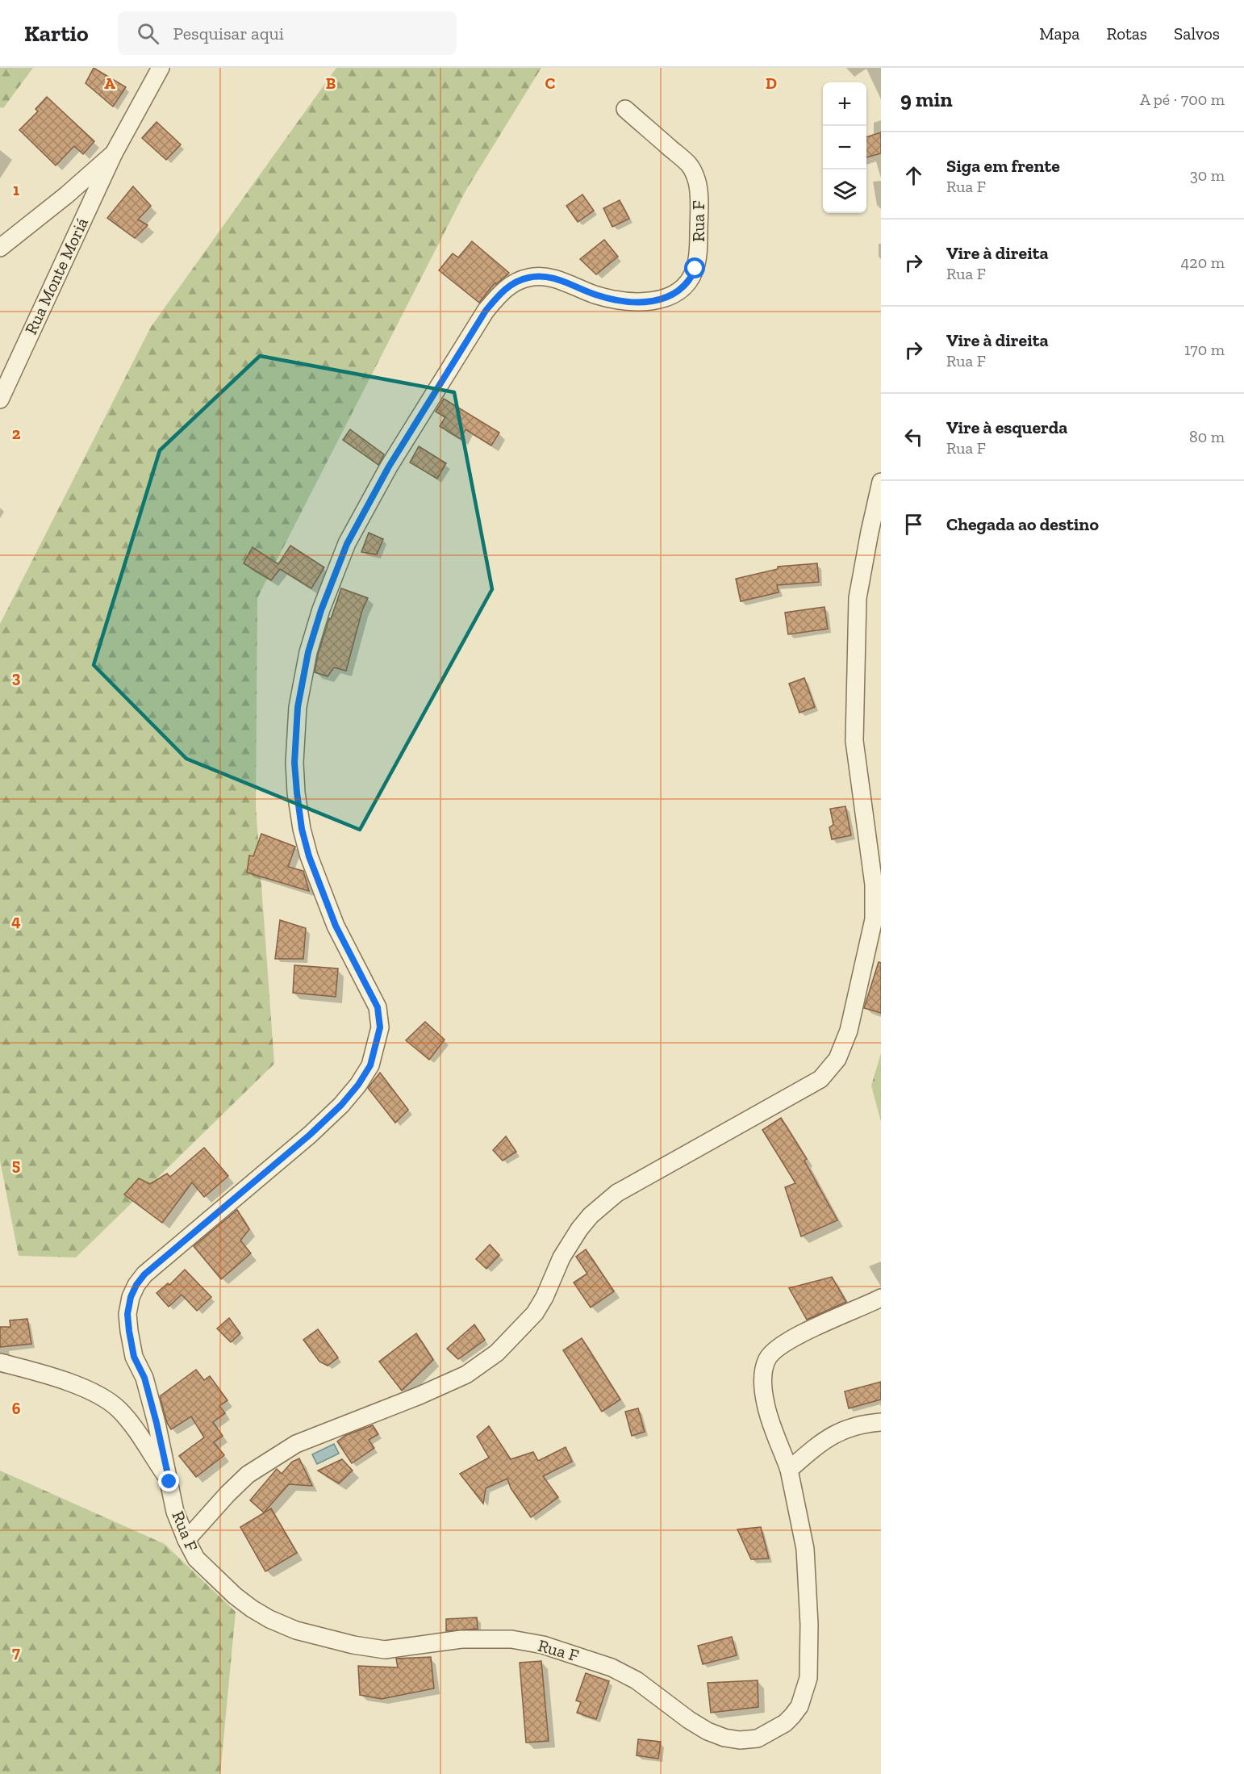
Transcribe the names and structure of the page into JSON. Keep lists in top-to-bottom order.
{
  "streets": {
    "street": ["Rua F", "Rua Monte Moriá"]
  },
  "page": {
    "header": "Kartio",
    "search": "Pesquisar aqui",
    "nav": ["Mapa", "Rotas", "Salvos"],
    "heading": ["9 min", "A pé · 700 m"],
    "map_buttons": ["+", "−"],
    "list": [
      ["Siga em frente", "Rua F", "30 m"],
      ["Vire à direita", "Rua F", "420 m"],
      ["Vire à direita", "Rua F", "170 m"],
      ["Vire à esquerda", "Rua F", "80 m"],
      "Chegada ao destino"
    ]
  },
  "grid": {
    "columns": [
      "A",
      "B",
      "C",
      "D"
    ],
    "rows": [
      "1",
      "2",
      "3",
      "4",
      "5",
      "6",
      "7"
    ]
  }
}
